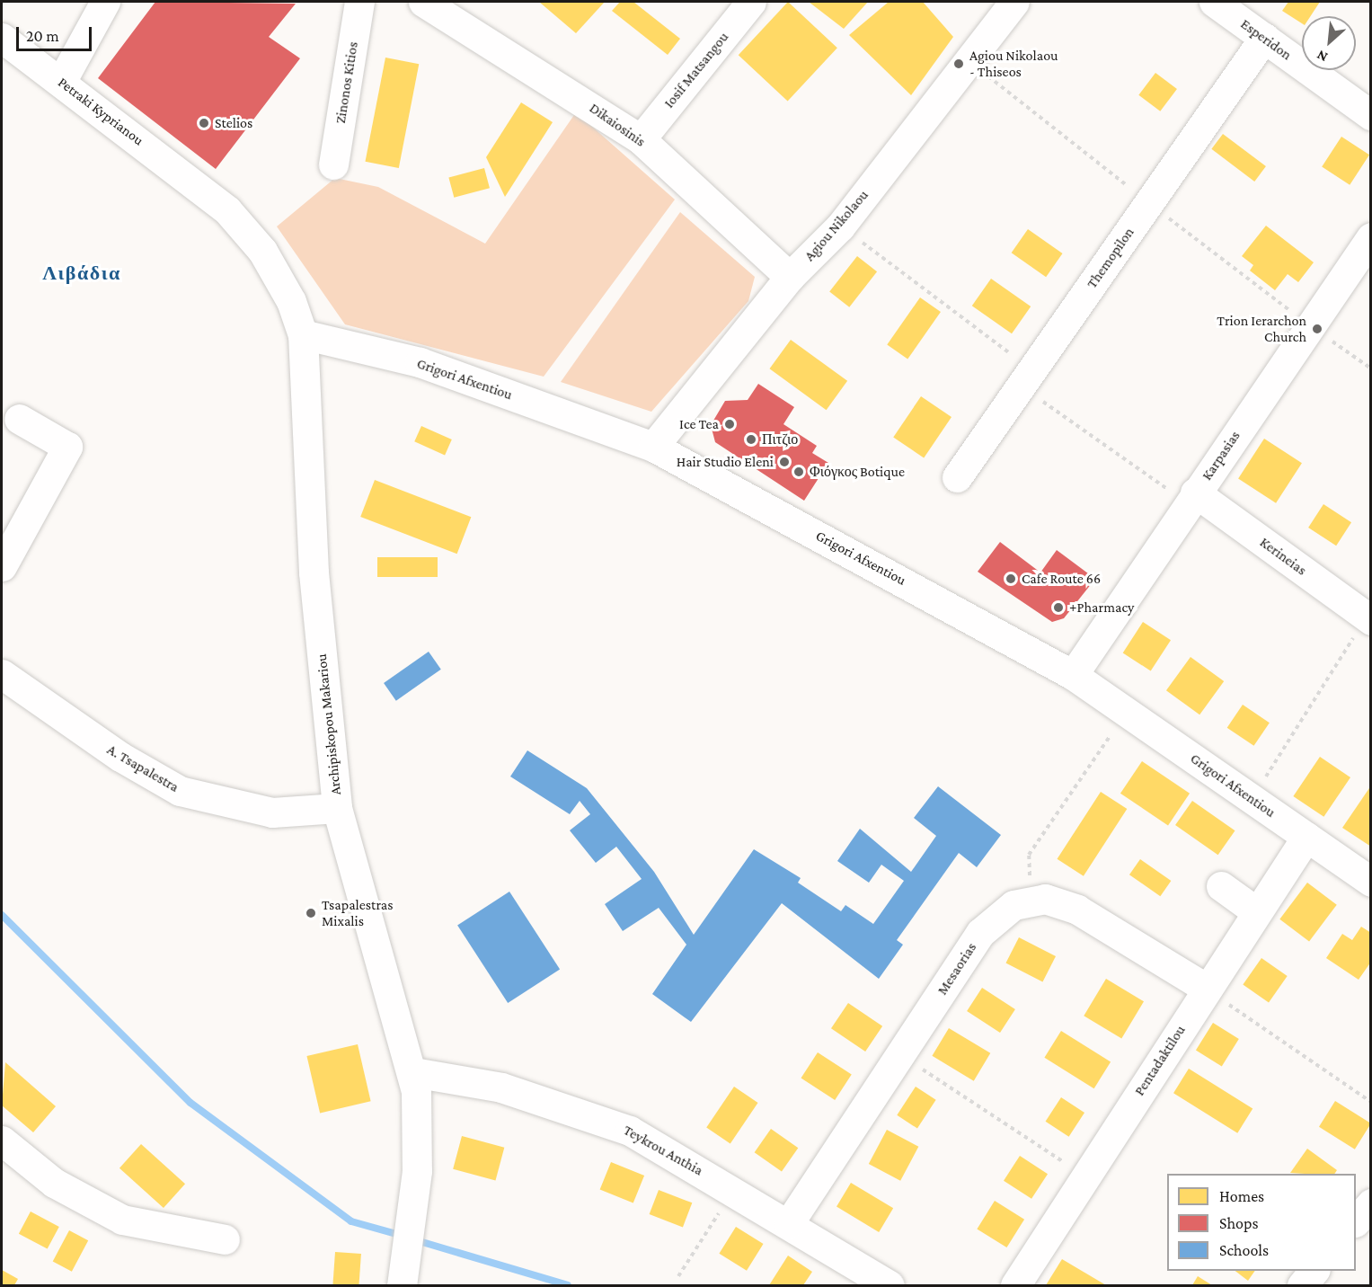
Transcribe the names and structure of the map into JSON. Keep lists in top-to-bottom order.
{
  "streets": {
    "street": [
      "Esperidon",
      "Iosif Matsangou",
      "Zinonos Kitios",
      "Petraki Kyprianou",
      "Dikaiosinis",
      "Agiou Nikolaou",
      "Themopilon",
      "Grigori Afxentiou",
      "Karpasias",
      "Kerineias",
      "Archipiskopou Makariou",
      "A. Tsapalestra",
      "Mesaorias",
      "Pentadaktilou",
      "Teykrou Anthia"
    ]
  },
  "crossings": [
    ["Esperidon", "Themopilon"],
    ["Iosif Matsangou", "Dikaiosinis"],
    ["Petraki Kyprianou", "Archipiskopou Makariou"],
    ["Dikaiosinis", "Agiou Nikolaou"],
    ["Agiou Nikolaou", "Grigori Afxentiou"],
    ["Grigori Afxentiou", "Karpasias"],
    ["Grigori Afxentiou", "Archipiskopou Makariou"],
    ["Grigori Afxentiou", "Pentadaktilou"],
    ["Karpasias", "Kerineias"],
    ["Archipiskopou Makariou", "A. Tsapalestra"],
    ["Archipiskopou Makariou", "Teykrou Anthia"],
    ["Mesaorias", "Teykrou Anthia"]
  ],
  "districts": ["Λιβάδια"],
  "places": [
    "Agiou Nikolaou - Thiseos",
    "Stelios",
    "Trion Ierarchon Church",
    "Ice Tea",
    "Πιτζιο",
    "Hair Studio Eleni",
    "Φιόγκος Botique",
    "Cafe Route 66",
    "+Pharmacy",
    "Tsapalestras Mixalis"
  ],
  "legend": ["Homes", "Shops", "Schools"],
  "scale_bar": "20 m",
  "north": "bottom left"
}
